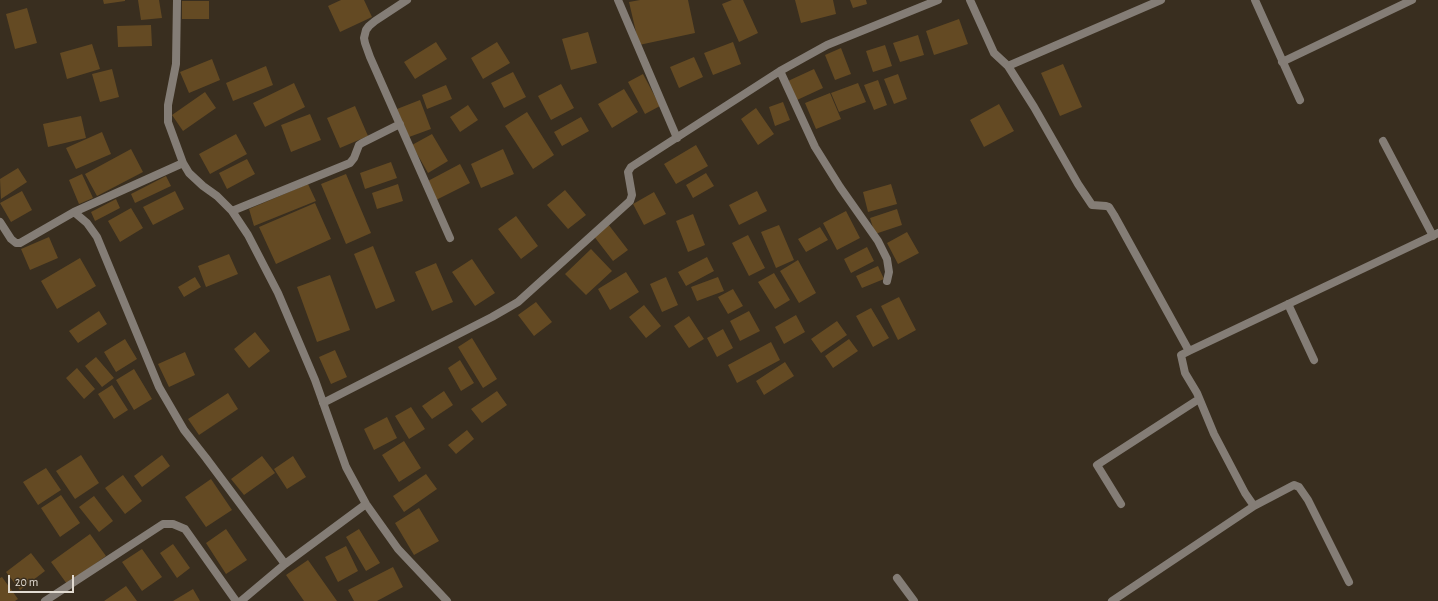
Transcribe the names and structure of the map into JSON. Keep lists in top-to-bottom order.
{
  "scale_bar": "20 m"
}
